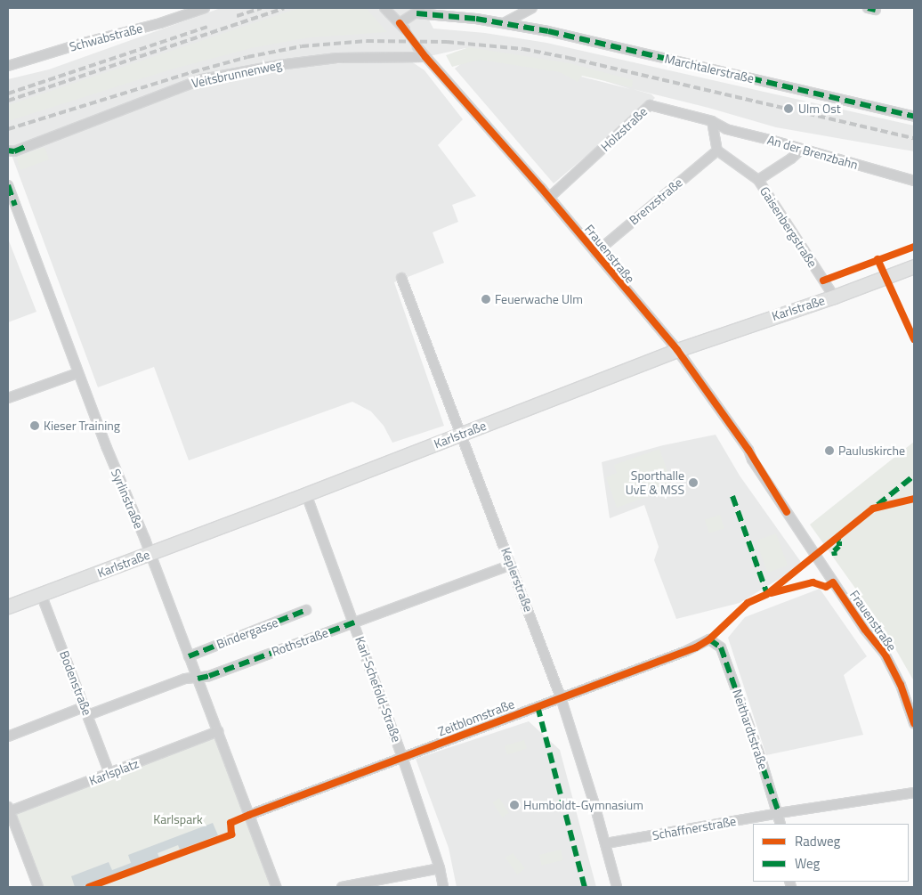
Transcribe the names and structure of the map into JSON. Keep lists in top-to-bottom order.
{
  "streets": {
    "main road": ["Karlstraße"],
    "street": [
      "Schwabstraße",
      "Marchtalerstraße",
      "Veitsbrunnenweg",
      "Holzstraße",
      "An der Brenzbahn",
      "Brenzstraße",
      "Gaisenbergstraße",
      "Frauenstraße",
      "Syrlinstraße",
      "Keplerstraße",
      "Bindergasse",
      "Rothstraße",
      "Bodenstraße",
      "Karl-Schefold-Straße",
      "Zeitblomstraße",
      "Neithardtstraße",
      "Karlsplatz",
      "Schaffnerstraße"
    ]
  },
  "crossings": [
    ["Veitsbrunnenweg", "Frauenstraße"],
    ["Holzstraße", "An der Brenzbahn"],
    ["Holzstraße", "Frauenstraße"],
    ["An der Brenzbahn", "Gaisenbergstraße"],
    ["Brenzstraße", "Gaisenbergstraße"],
    ["Brenzstraße", "Frauenstraße"],
    ["Gaisenbergstraße", "Karlstraße"],
    ["Frauenstraße", "Karlstraße"],
    ["Karlstraße", "Syrlinstraße"],
    ["Karlstraße", "Keplerstraße"],
    ["Karlstraße", "Bodenstraße"],
    ["Karlstraße", "Karl-Schefold-Straße"],
    ["Syrlinstraße", "Bindergasse"],
    ["Syrlinstraße", "Rothstraße"],
    ["Syrlinstraße", "Zeitblomstraße"],
    ["Syrlinstraße", "Karlsplatz"],
    ["Keplerstraße", "Rothstraße"],
    ["Keplerstraße", "Zeitblomstraße"],
    ["Keplerstraße", "Schaffnerstraße"],
    ["Rothstraße", "Bodenstraße"],
    ["Rothstraße", "Karl-Schefold-Straße"],
    ["Bodenstraße", "Karlsplatz"],
    ["Karl-Schefold-Straße", "Zeitblomstraße"],
    ["Zeitblomstraße", "Neithardtstraße"],
    ["Neithardtstraße", "Schaffnerstraße"]
  ],
  "parks": ["Karlspark"],
  "places": [
    "Ulm Ost",
    "Feuerwache Ulm",
    "Kieser Training",
    "Pauluskirche",
    "Sporthalle UvE & MSS",
    "Humboldt-Gymnasium"
  ],
  "legend": ["Radweg", "Weg"]
}
